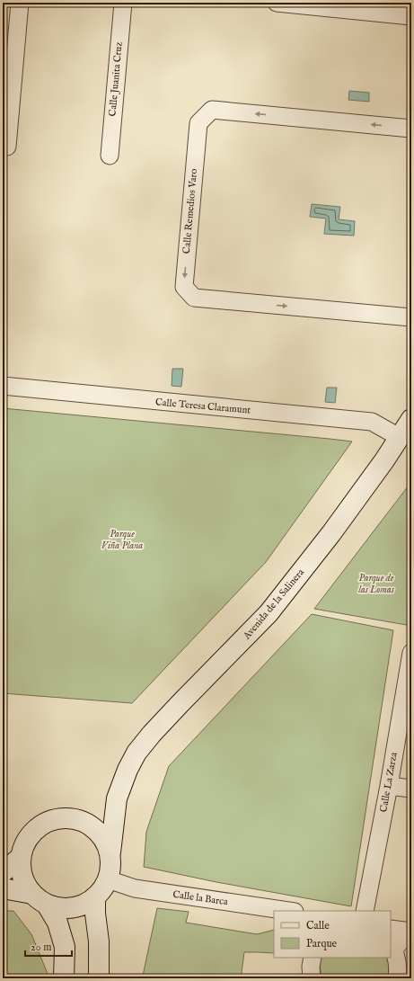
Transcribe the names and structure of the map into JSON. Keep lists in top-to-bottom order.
{
  "streets": {
    "street": [
      "Calle Juanita Cruz",
      "Calle Remedios Varo",
      "Calle Teresa Claramunt",
      "Avenida de la Salinera",
      "Calle La Zarza",
      "Calle la Barca"
    ]
  },
  "crossings": [
    ["Calle Teresa Claramunt", "Avenida de la Salinera"],
    ["Avenida de la Salinera", "Calle la Barca"]
  ],
  "parks": ["Parque Viña Plana", "Parque de las Lomas"],
  "legend": ["Calle", "Parque"],
  "scale_bar": "20 m"
}
